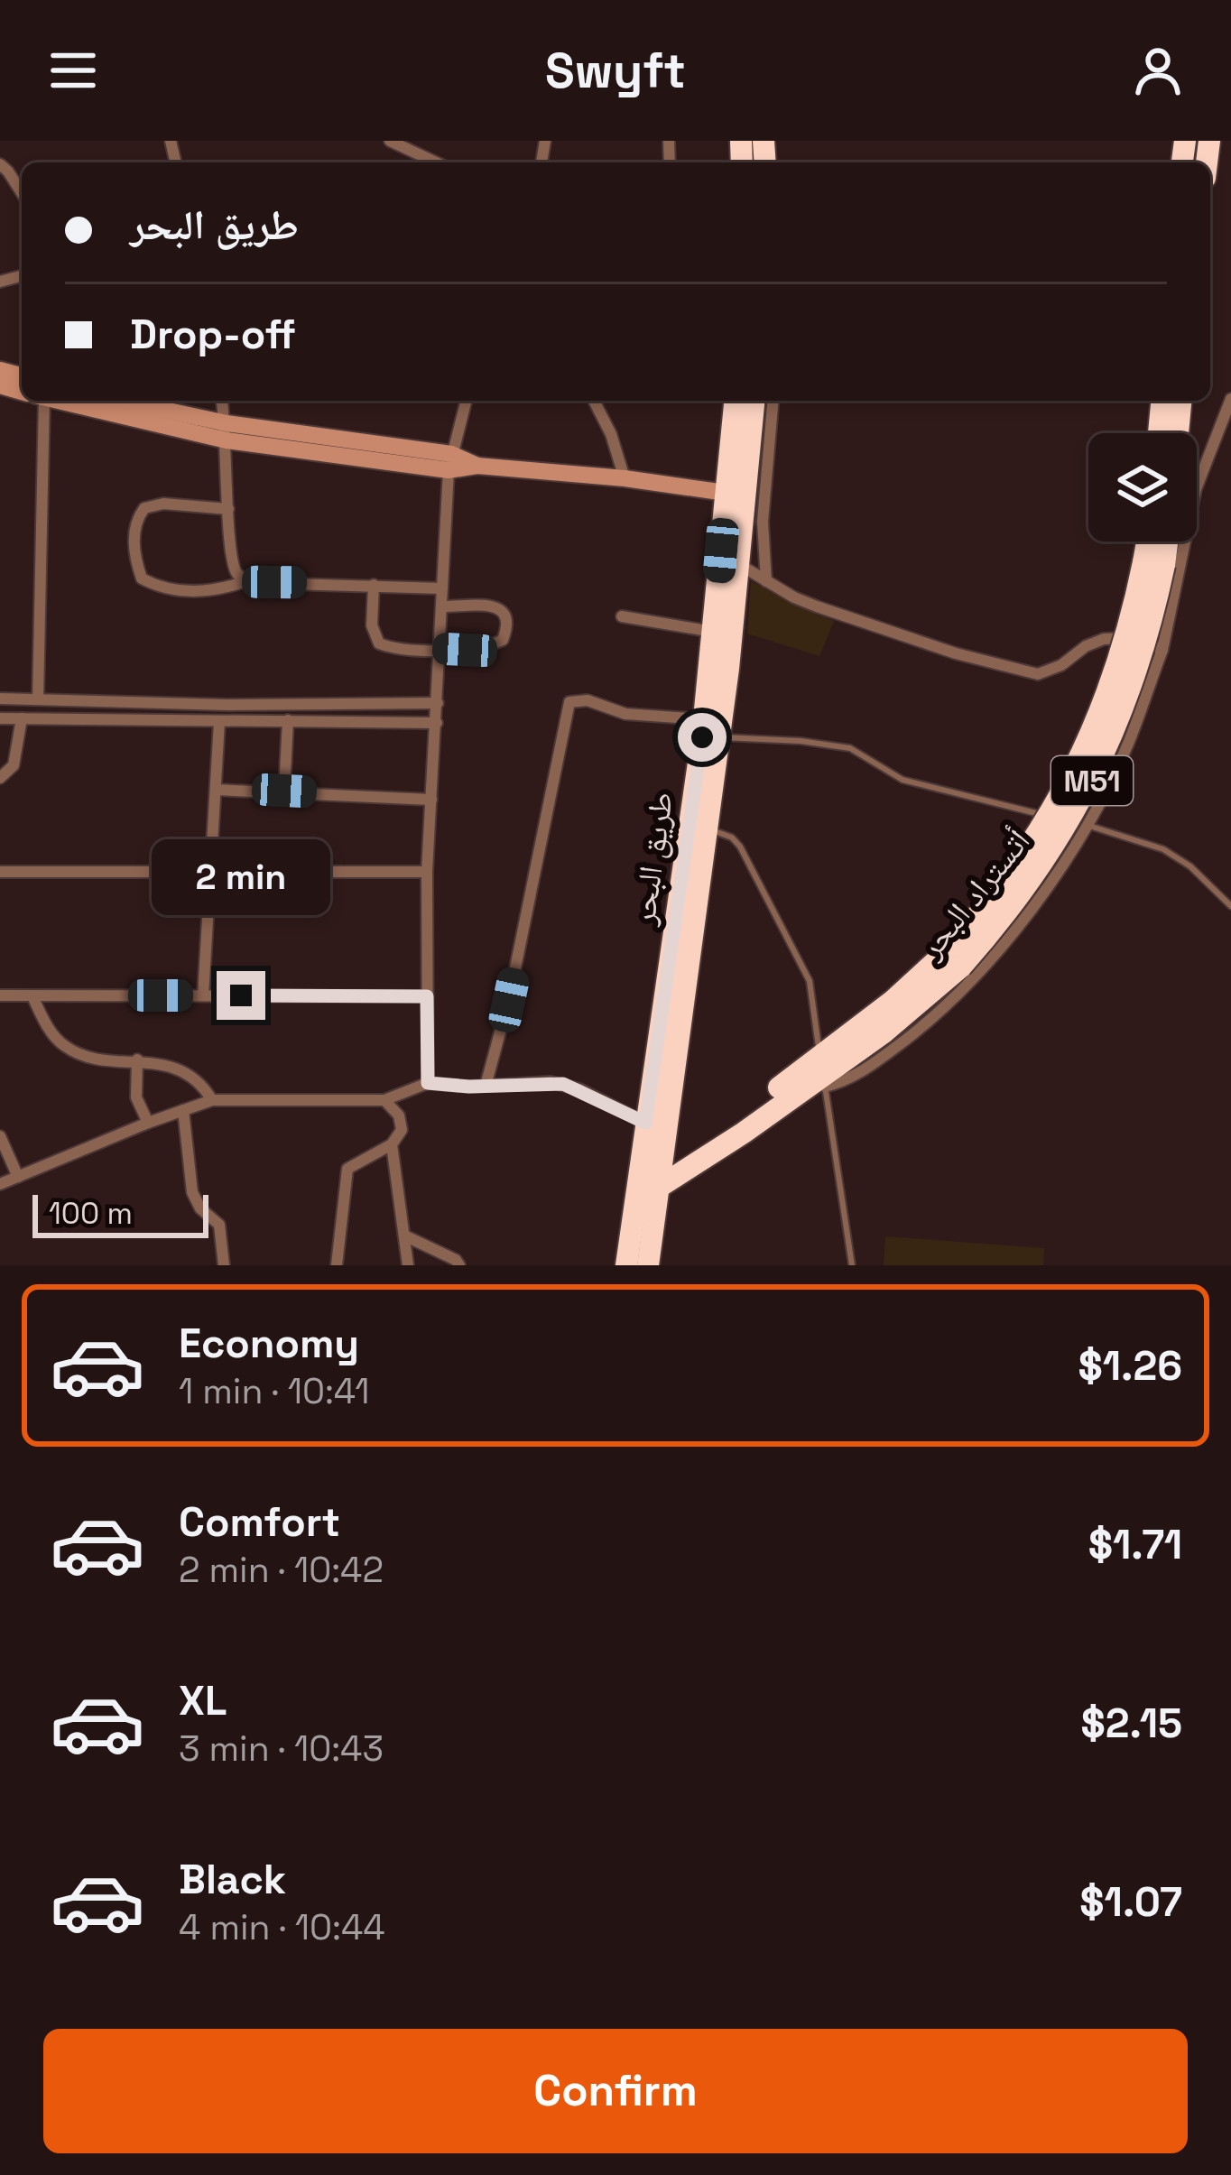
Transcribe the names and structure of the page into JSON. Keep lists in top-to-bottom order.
{
  "streets": {
    "highway": ["M51", "طريق البحر", "أتستراد البحر"]
  },
  "crossings": [
    ["M51", "طريق البحر"],
    ["M51", "أتستراد البحر"]
  ],
  "scale_bar": "100 m",
  "page": {
    "header": "Swyft",
    "banner": ["طريق البحر", "Drop-off"],
    "bubble": "2 min",
    "scale": "100 m",
    "list": [
      {
        "name": "Economy",
        "note": "1 min · 10:41",
        "value": "$1.26"
      },
      {
        "name": "Comfort",
        "note": "2 min · 10:42",
        "value": "$1.71"
      },
      {
        "name": "XL",
        "note": "3 min · 10:43",
        "value": "$2.15"
      },
      {
        "name": "Black",
        "note": "4 min · 10:44",
        "value": "$1.07"
      }
    ],
    "buttons": "Confirm"
  }
}
